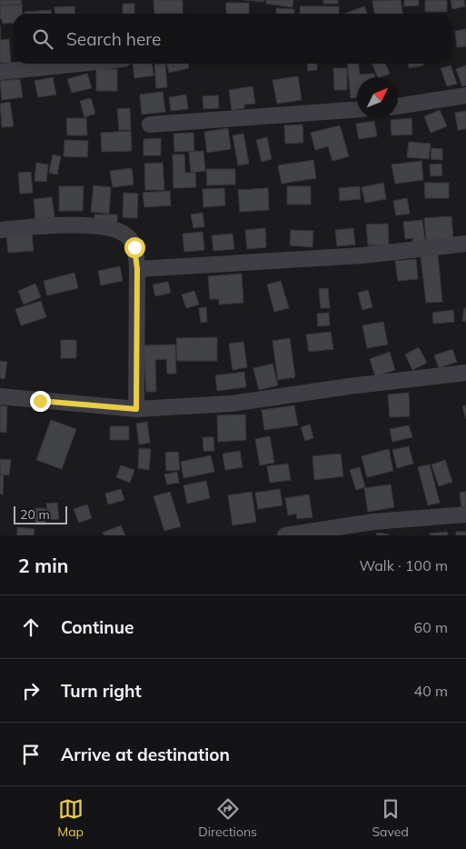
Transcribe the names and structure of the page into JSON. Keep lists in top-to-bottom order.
{
  "scale_bar": "20 m",
  "north": "top right",
  "page": {
    "search": "Search here",
    "scale": "20 m",
    "heading": ["2 min", "Walk · 100 m"],
    "list": [
      ["Continue", "60 m"],
      ["Turn right", "40 m"],
      "Arrive at destination"
    ],
    "nav": ["Map", "Directions", "Saved"]
  }
}
